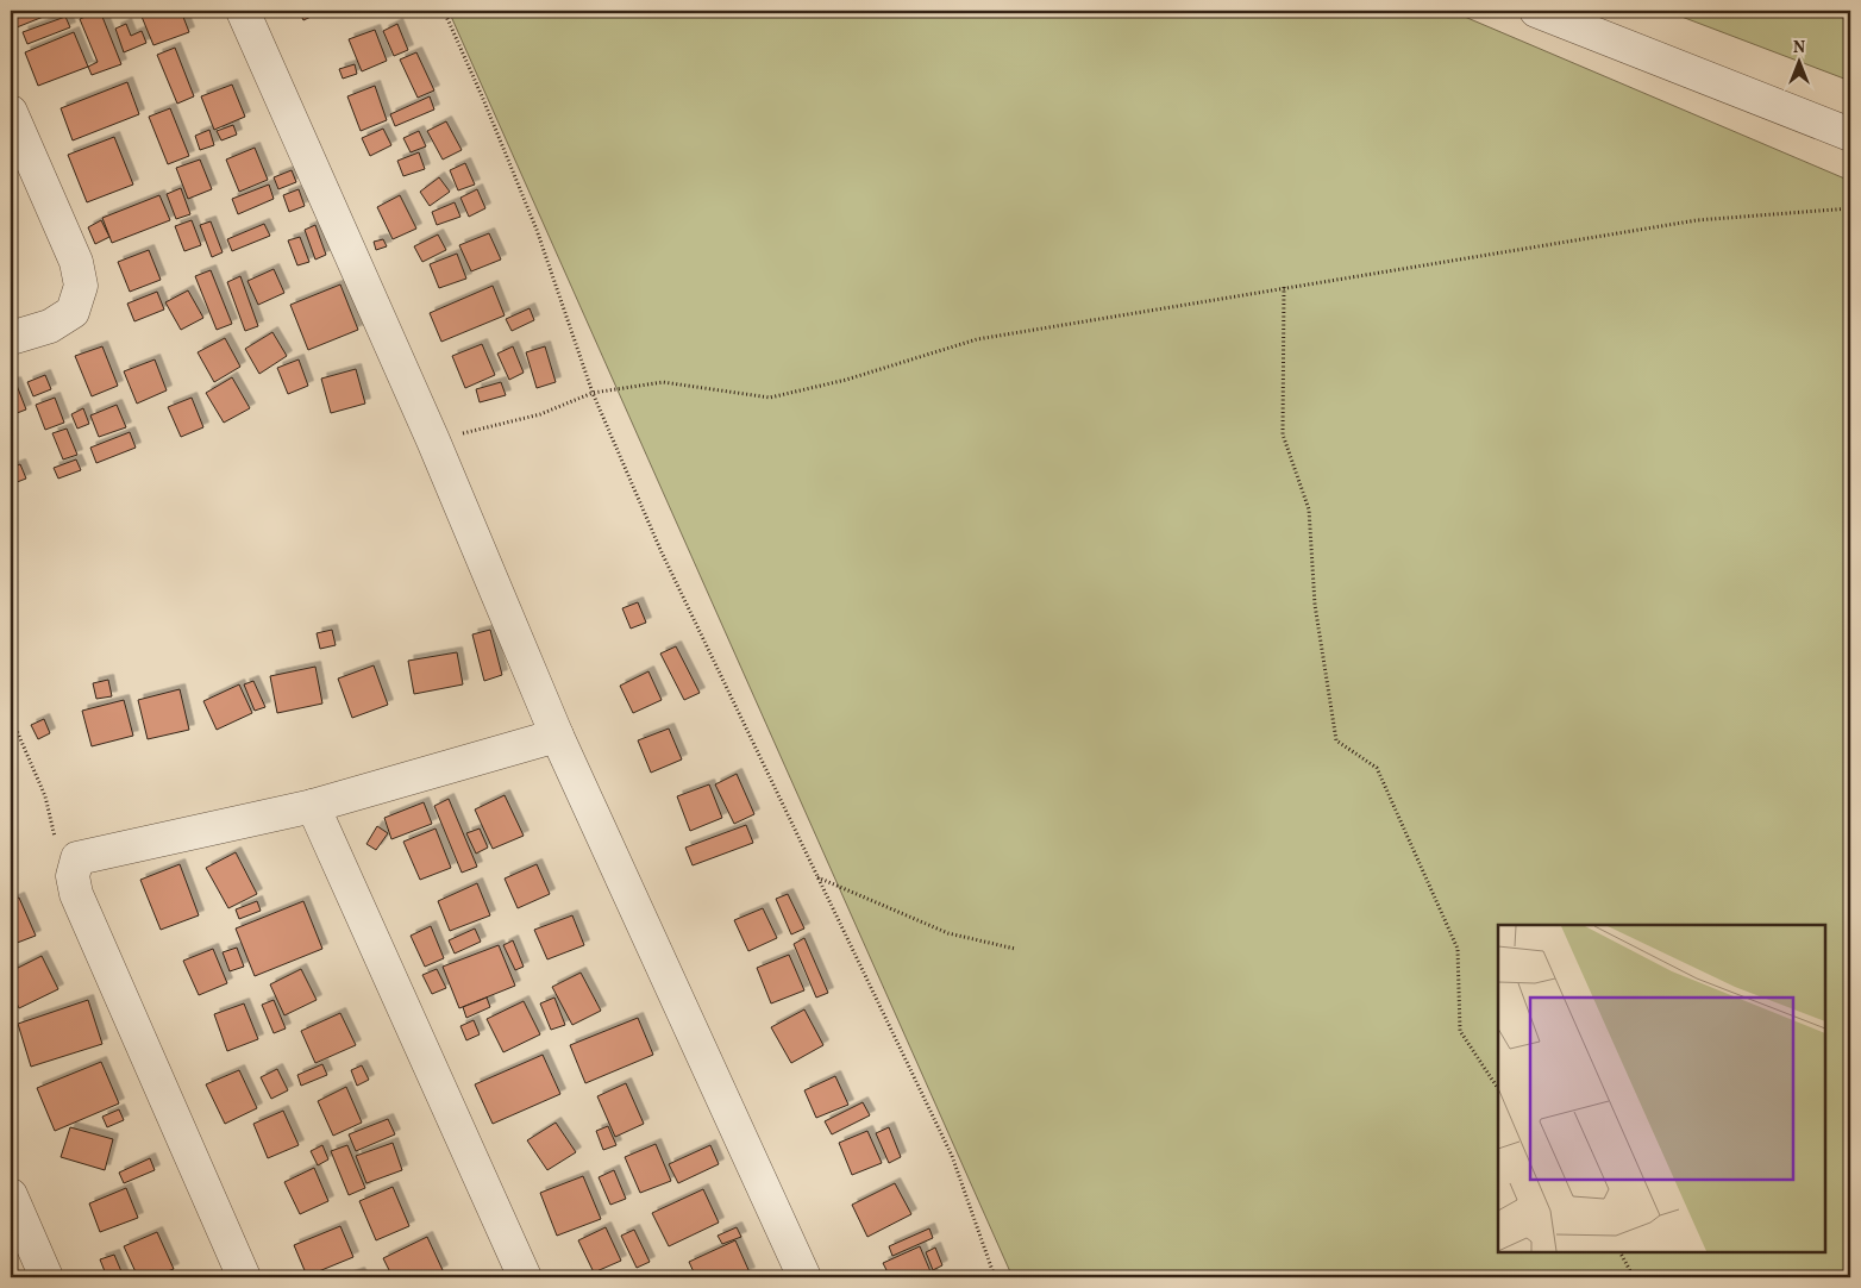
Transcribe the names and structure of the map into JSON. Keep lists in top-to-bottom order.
{
  "north": "top"
}
